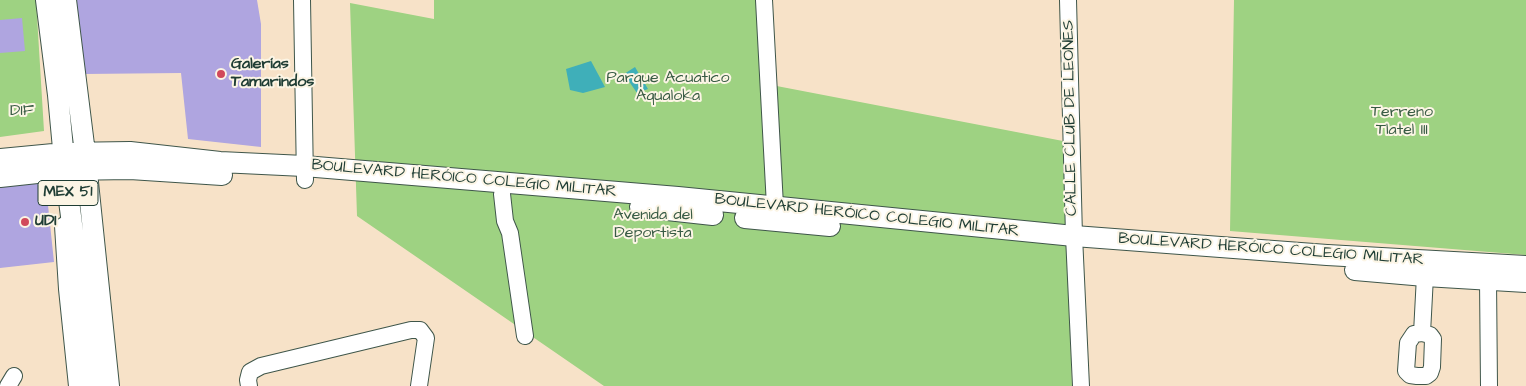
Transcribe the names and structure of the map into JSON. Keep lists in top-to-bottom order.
{
  "streets": {
    "main road": ["BOULEVARD HERÓICO COLEGIO MILITAR", "MEX 51"],
    "street": ["CALLE CLUB DE LEONES"]
  },
  "crossings": [
    ["CALLE CLUB DE LEONES", "BOULEVARD HERÓICO COLEGIO MILITAR"],
    ["BOULEVARD HERÓICO COLEGIO MILITAR", "MEX 51"]
  ],
  "parks": [
    "Parque Acuatico Aqualoka",
    "DIF",
    "Terreno Tlatel III",
    "Avenida del Deportista"
  ],
  "places": ["Galerías Tamarindos", "UDI"]
}
